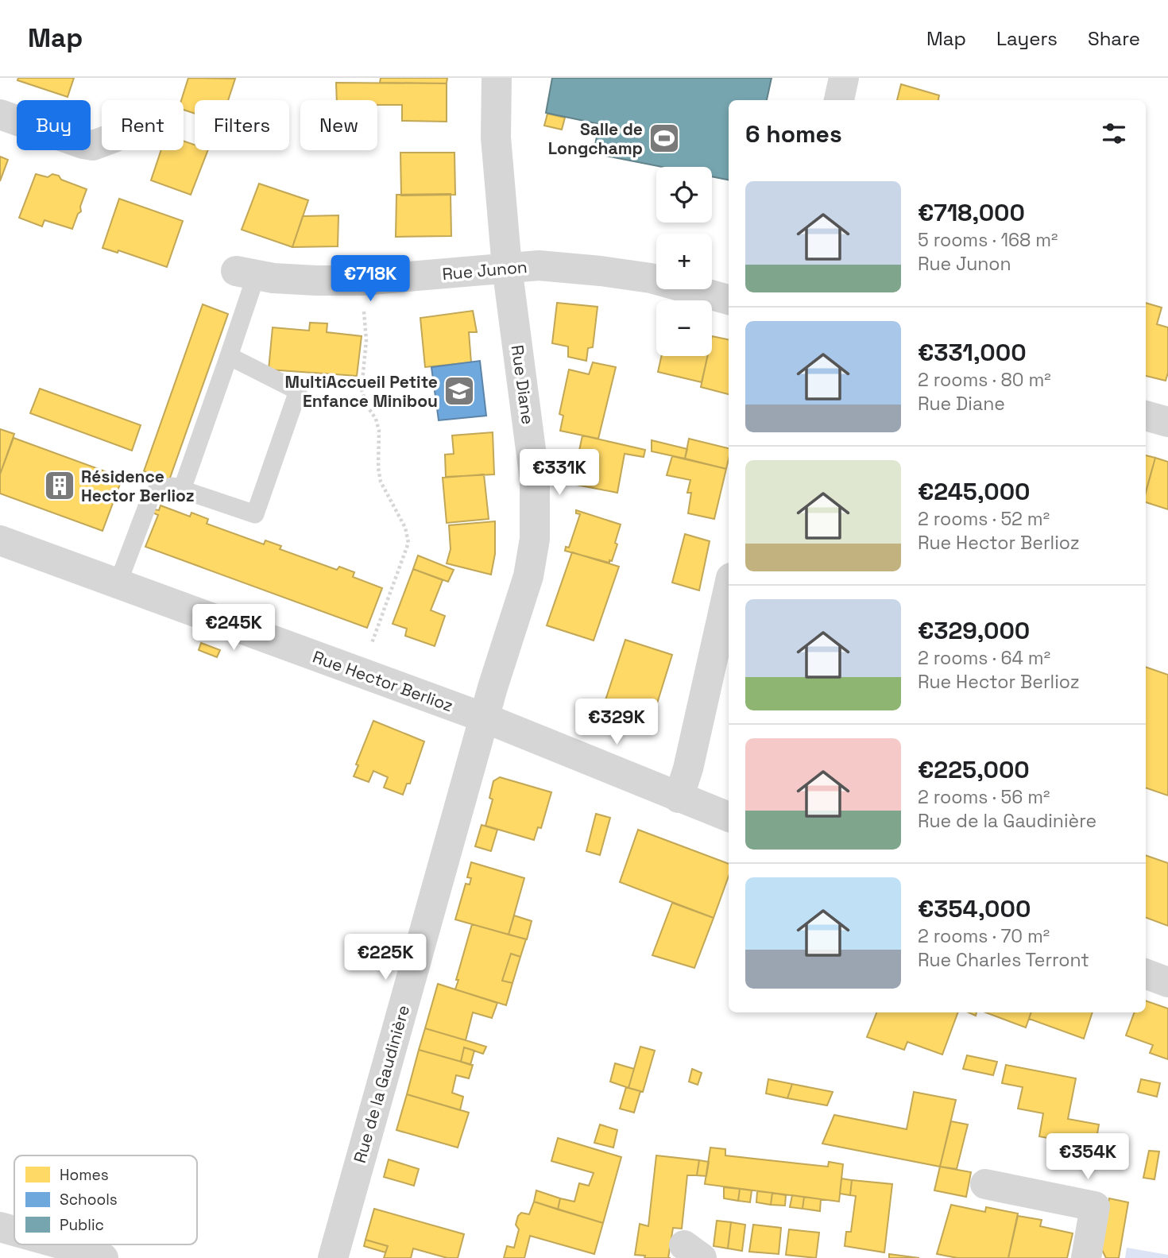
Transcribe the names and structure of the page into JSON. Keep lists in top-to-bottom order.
{
  "streets": {
    "street": [
      "Rue Junon",
      "Rue Diane",
      "Rue Hector Berlioz",
      "Rue de la Gaudinière"
    ]
  },
  "crossings": [
    ["Rue Junon", "Rue Diane"],
    ["Rue Diane", "Rue Hector Berlioz"],
    ["Rue Diane", "Rue de la Gaudinière"],
    ["Rue Hector Berlioz", "Rue de la Gaudinière"]
  ],
  "places": {
    "sports": ["Salle de Longchamp"],
    "school or university": ["MultiAccueil Petite Enfance Minibou"],
    "building": ["Résidence Hector Berlioz"]
  },
  "legend": ["Homes", "Schools", "Public"],
  "page": {
    "header": "Map",
    "nav": ["Map", "Layers", "Share"],
    "chip": [
      "Buy",
      "Rent",
      "Filters",
      "New"
    ],
    "heading": "6 homes",
    "map_buttons": ["+", "−"],
    "list": [
      {
        "name": "€718,000",
        "note": "5 rooms · 168 m² · Rue Junon"
      },
      {
        "name": "€331,000",
        "note": "2 rooms · 80 m² · Rue Diane"
      },
      {
        "name": "€245,000",
        "note": "2 rooms · 52 m² · Rue Hector Berlioz"
      },
      {
        "name": "€329,000",
        "note": "2 rooms · 64 m² · Rue Hector Berlioz"
      },
      {
        "name": "€225,000",
        "note": "2 rooms · 56 m² · Rue de la Gaudinière"
      },
      {
        "name": "€354,000",
        "note": "2 rooms · 70 m² · Rue Charles Terront"
      }
    ],
    "price": [
      "€718K",
      "€331K",
      "€245K",
      "€329K",
      "€225K",
      "€354K"
    ]
  }
}
